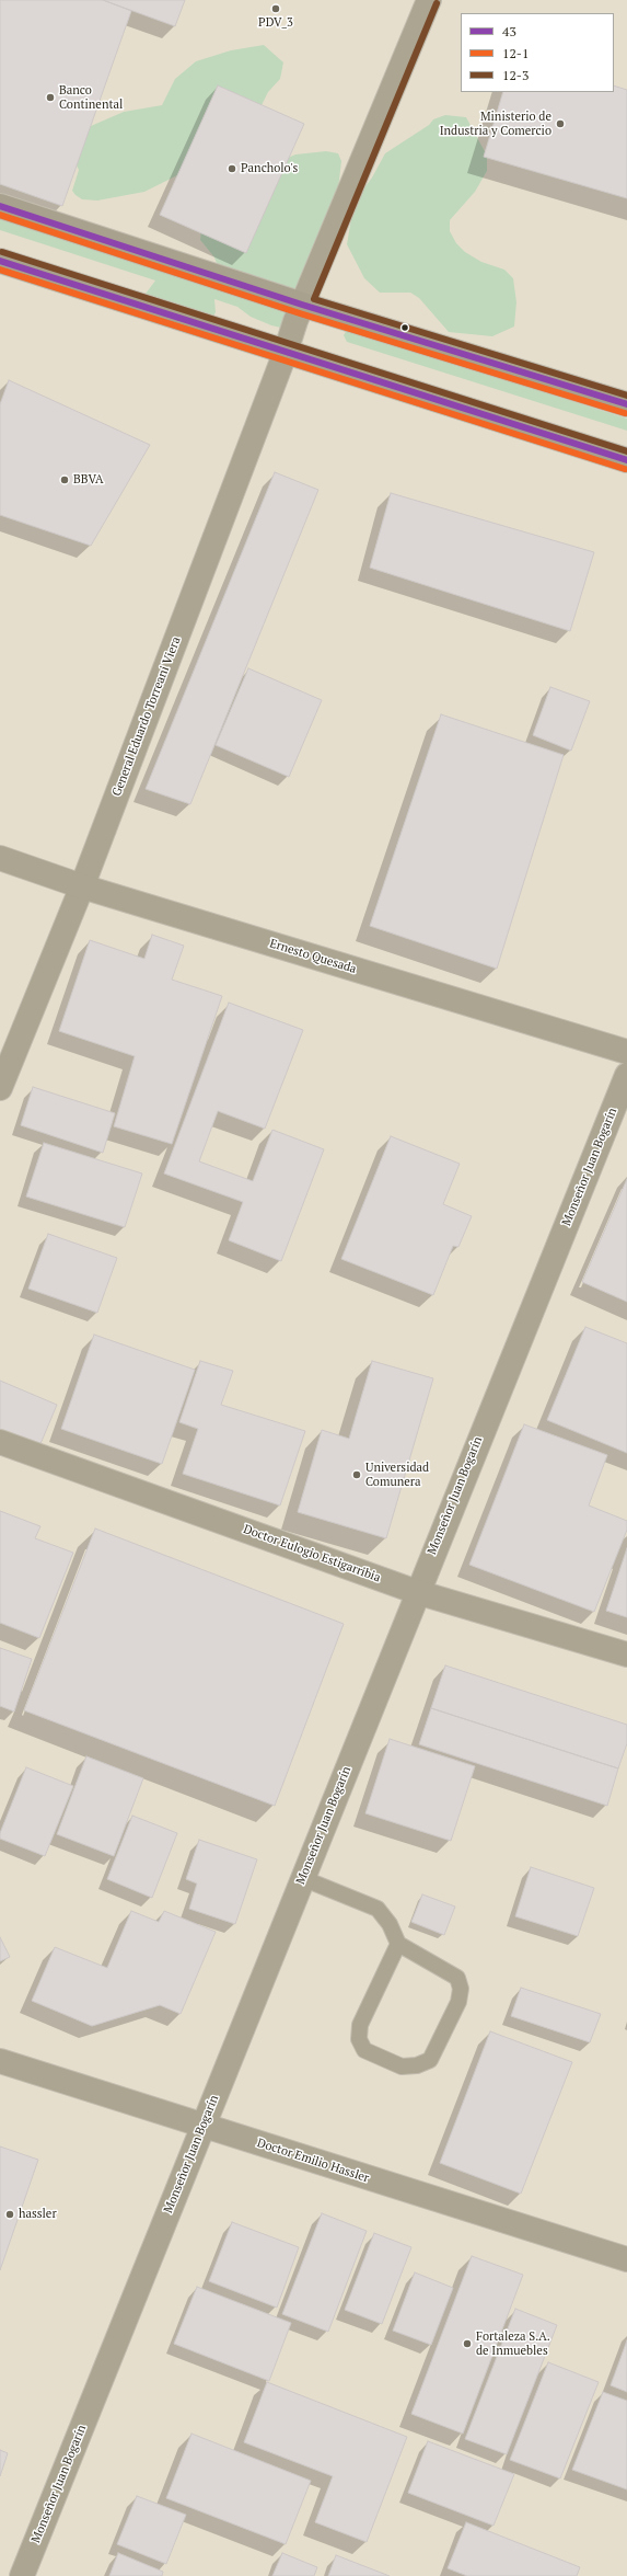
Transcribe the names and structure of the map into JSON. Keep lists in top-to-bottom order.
{
  "streets": {
    "street": [
      "General Eduardo Torreani Viera",
      "Ernesto Quesada",
      "Monseñor Juan Bogarín",
      "Doctor Eulogio Estigarribia",
      "Doctor Emilio Hassler"
    ]
  },
  "crossings": [
    ["General Eduardo Torreani Viera", "Ernesto Quesada"],
    ["Monseñor Juan Bogarín", "Doctor Eulogio Estigarribia"],
    ["Monseñor Juan Bogarín", "Doctor Emilio Hassler"]
  ],
  "places": [
    "PDV_3",
    "Banco Continental",
    "Ministerio de Industria y Comercio",
    "Pancholo's",
    "BBVA",
    "Universidad Comunera",
    "hassler",
    "Fortaleza S.A. de Inmuebles"
  ],
  "lines": ["transit line 12-3", "transit line 43", "transit line 12-1"],
  "legend": ["43", "12-1", "12-3"]
}
